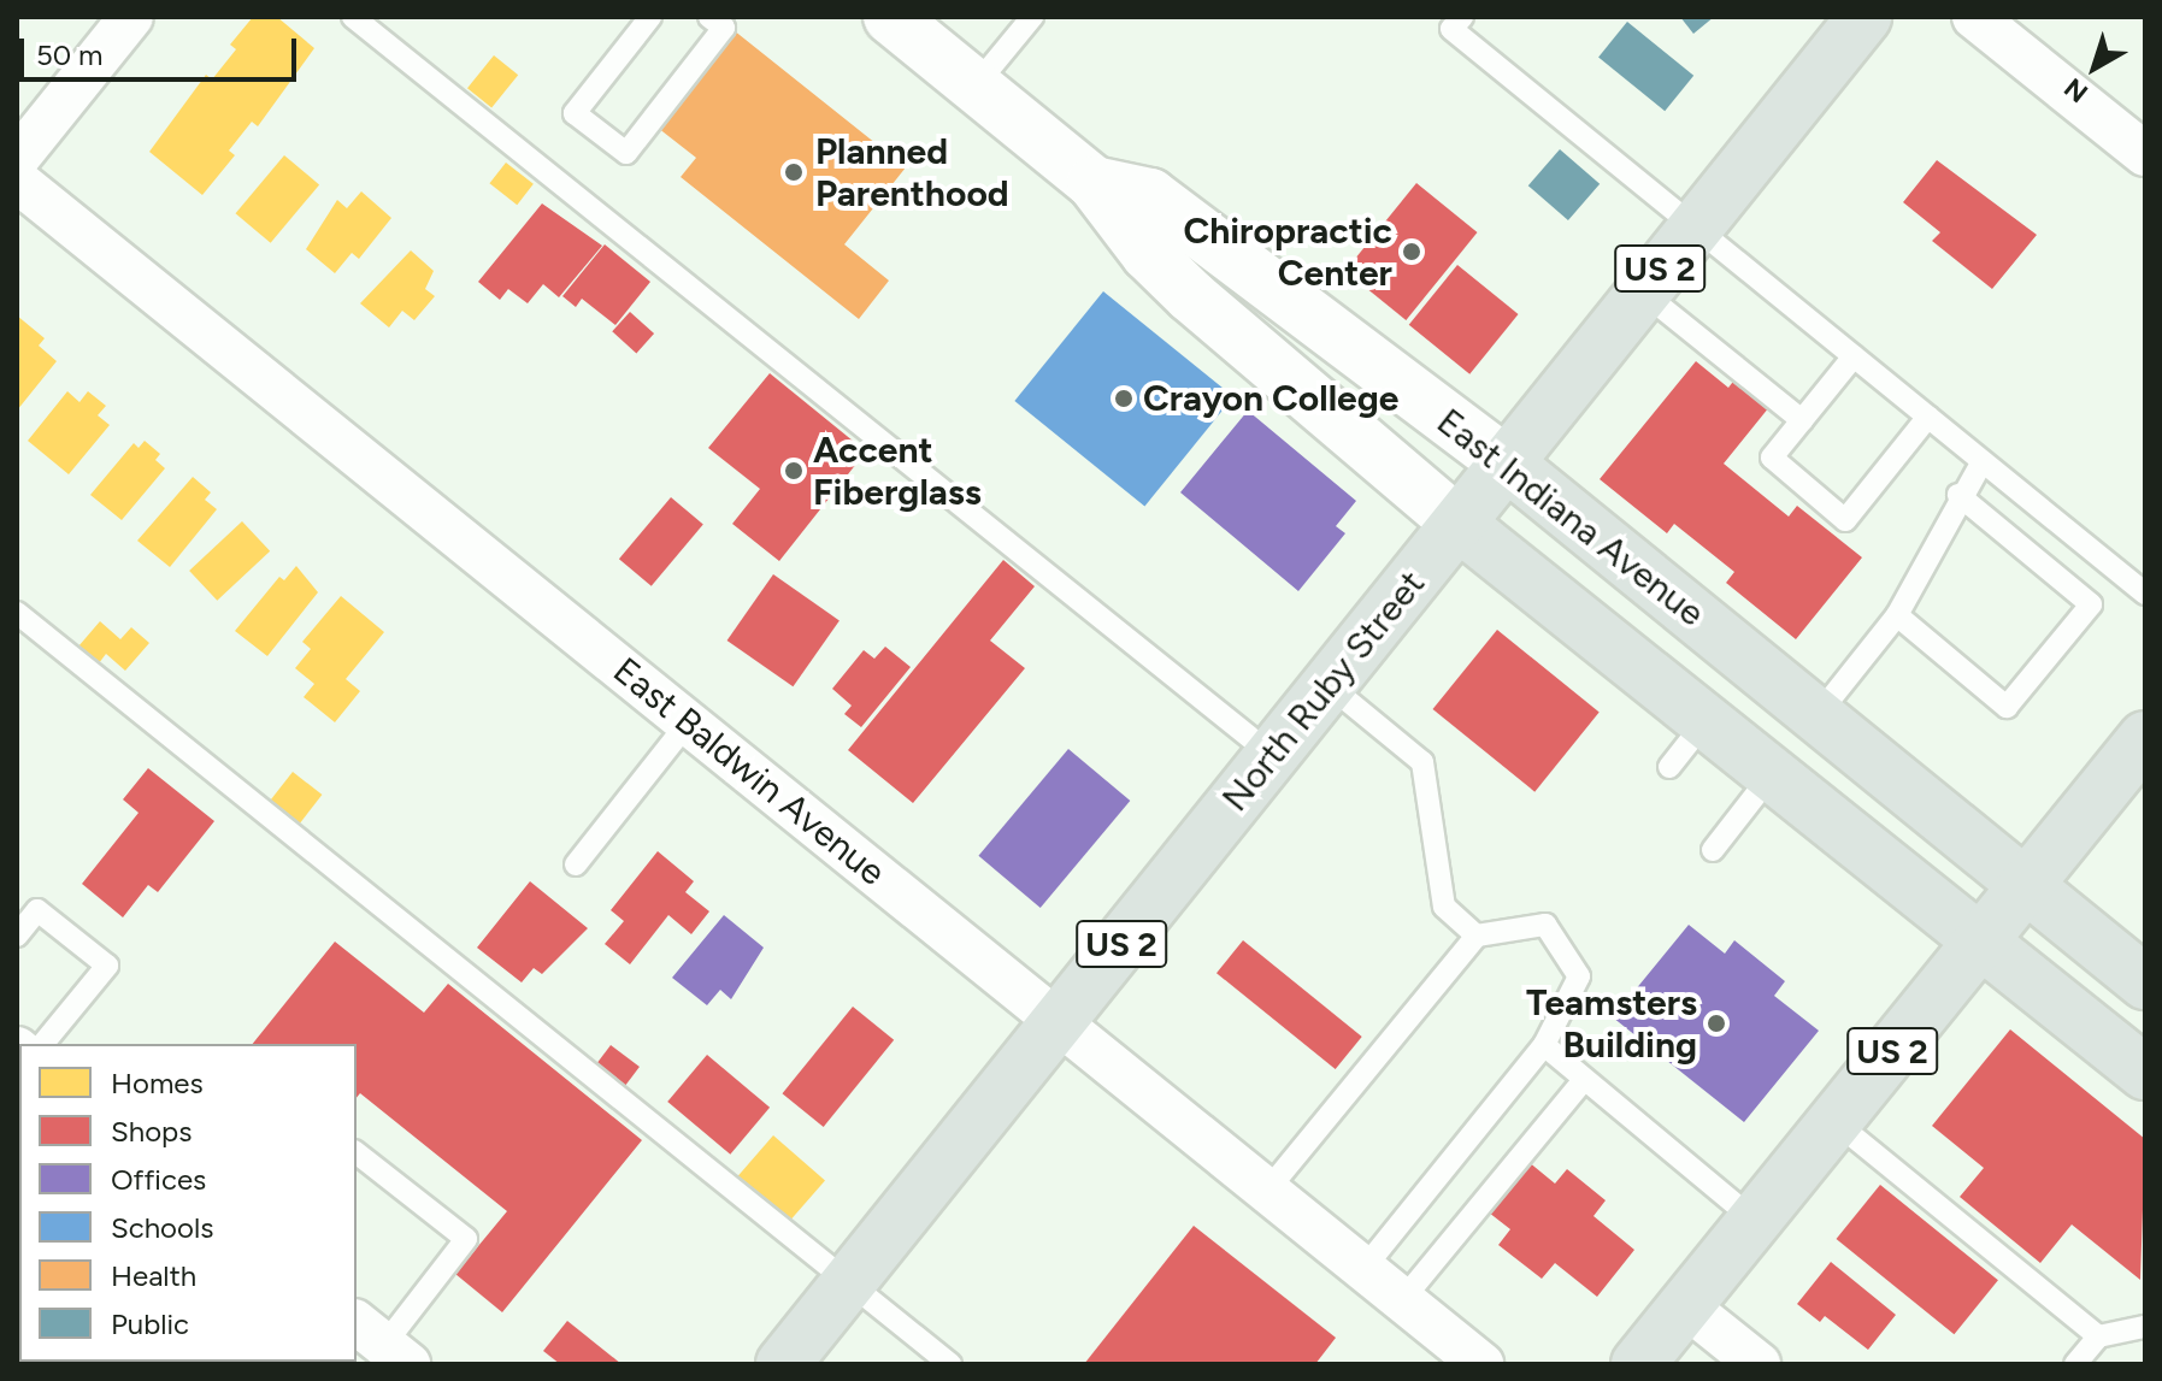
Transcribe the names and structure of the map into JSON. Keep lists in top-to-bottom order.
{
  "streets": {
    "main road": ["US 2", "East Indiana Avenue", "North Ruby Street"],
    "street": ["East Baldwin Avenue"]
  },
  "crossings": [
    ["US 2", "East Indiana Avenue"],
    ["East Indiana Avenue", "North Ruby Street"],
    ["North Ruby Street", "East Baldwin Avenue"]
  ],
  "places": [
    "Planned Parenthood",
    "Chiropractic Center",
    "Crayon College",
    "Accent Fiberglass",
    "Teamsters Building"
  ],
  "legend": [
    "Homes",
    "Shops",
    "Offices",
    "Schools",
    "Health",
    "Public"
  ],
  "scale_bar": "50 m",
  "north": "bottom left"
}
